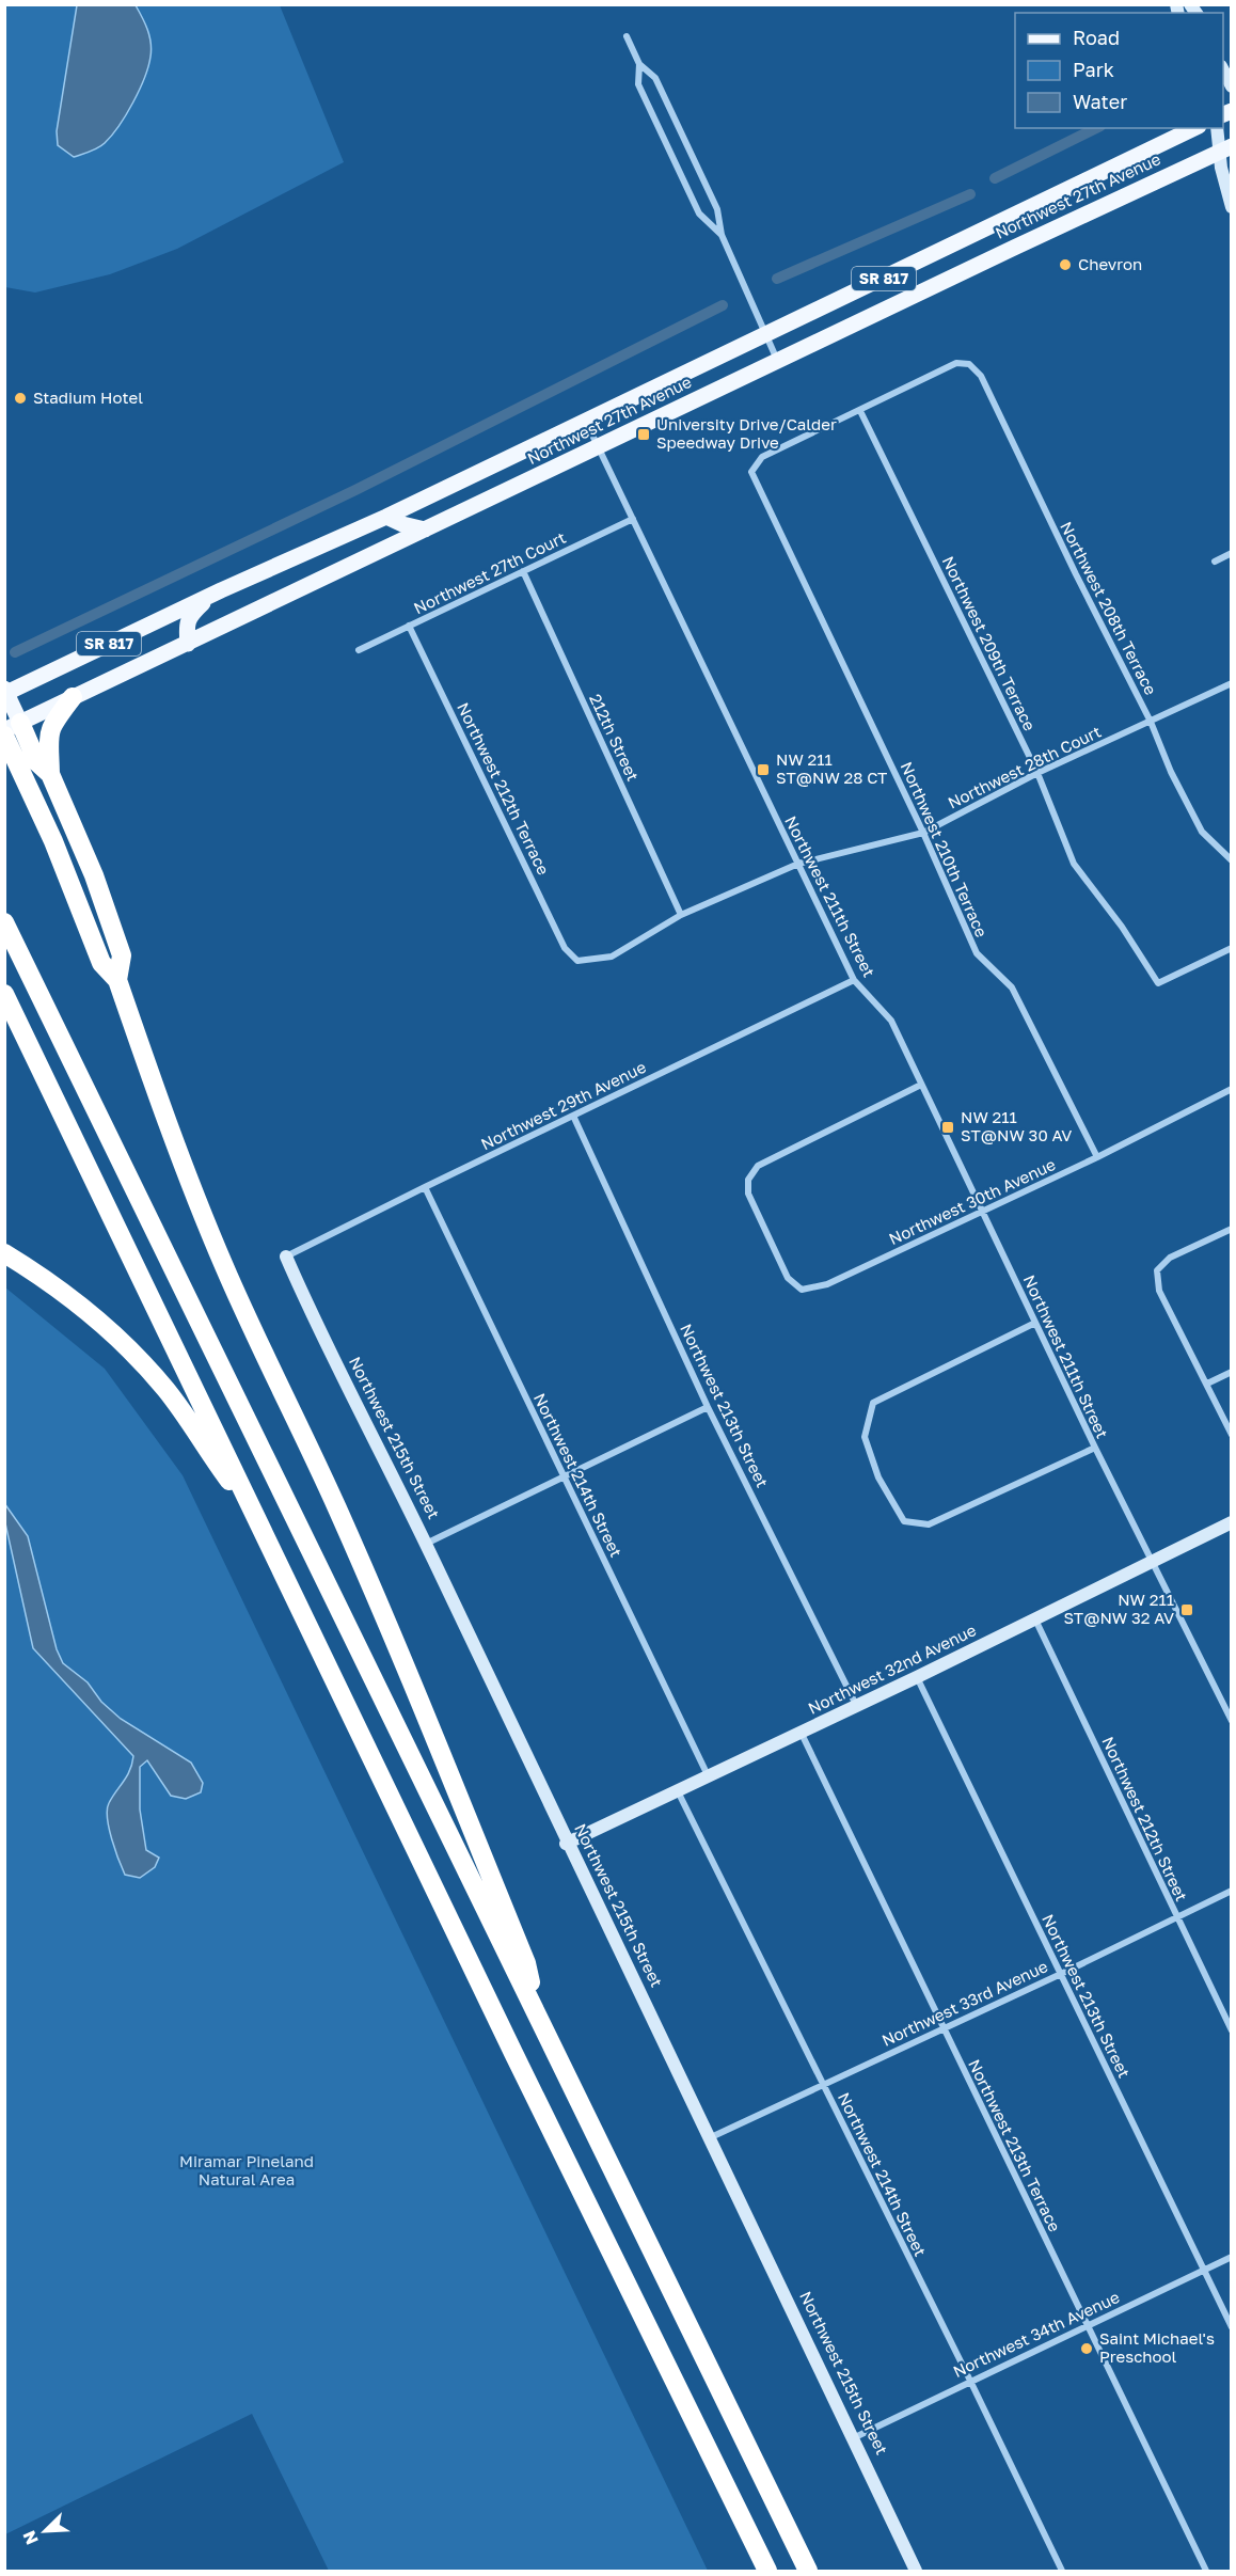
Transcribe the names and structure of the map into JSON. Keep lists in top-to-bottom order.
{
  "streets": {
    "main road": ["Northwest 27th Avenue", "SR 817"],
    "street": [
      "Northwest 27th Court",
      "Northwest 208th Terrace",
      "Northwest 209th Terrace",
      "212th Street",
      "Northwest 28th Court",
      "Northwest 212th Terrace",
      "Northwest 210th Terrace",
      "Northwest 211th Street",
      "Northwest 29th Avenue",
      "Northwest 30th Avenue",
      "Northwest 213th Street",
      "Northwest 215th Street",
      "Northwest 214th Street",
      "Northwest 32nd Avenue",
      "Northwest 212th Street",
      "Northwest 33rd Avenue",
      "Northwest 213th Terrace",
      "Northwest 34th Avenue"
    ]
  },
  "crossings": [
    ["Northwest 27th Avenue", "Northwest 211th Street"],
    ["Northwest 27th Court", "212th Street"],
    ["Northwest 27th Court", "Northwest 212th Terrace"],
    ["Northwest 27th Court", "Northwest 211th Street"],
    ["Northwest 208th Terrace", "Northwest 209th Terrace"],
    ["Northwest 208th Terrace", "Northwest 28th Court"],
    ["Northwest 208th Terrace", "Northwest 210th Terrace"],
    ["Northwest 209th Terrace", "Northwest 28th Court"],
    ["Northwest 209th Terrace", "Northwest 210th Terrace"],
    ["212th Street", "Northwest 28th Court"],
    ["Northwest 28th Court", "Northwest 212th Terrace"],
    ["Northwest 28th Court", "Northwest 210th Terrace"],
    ["Northwest 28th Court", "Northwest 211th Street"],
    ["Northwest 210th Terrace", "Northwest 30th Avenue"],
    ["Northwest 211th Street", "Northwest 29th Avenue"],
    ["Northwest 211th Street", "Northwest 30th Avenue"],
    ["Northwest 211th Street", "Northwest 32nd Avenue"],
    ["Northwest 29th Avenue", "Northwest 213th Street"],
    ["Northwest 29th Avenue", "Northwest 215th Street"],
    ["Northwest 29th Avenue", "Northwest 214th Street"],
    ["Northwest 213th Street", "Northwest 32nd Avenue"],
    ["Northwest 213th Street", "Northwest 33rd Avenue"],
    ["Northwest 213th Street", "Northwest 34th Avenue"],
    ["Northwest 215th Street", "Northwest 32nd Avenue"],
    ["Northwest 215th Street", "Northwest 33rd Avenue"],
    ["Northwest 215th Street", "Northwest 34th Avenue"],
    ["Northwest 214th Street", "Northwest 32nd Avenue"],
    ["Northwest 214th Street", "Northwest 33rd Avenue"],
    ["Northwest 214th Street", "Northwest 34th Avenue"],
    ["Northwest 32nd Avenue", "Northwest 212th Street"],
    ["Northwest 32nd Avenue", "Northwest 213th Terrace"],
    ["Northwest 212th Street", "Northwest 33rd Avenue"],
    ["Northwest 33rd Avenue", "Northwest 213th Terrace"],
    ["Northwest 213th Terrace", "Northwest 34th Avenue"]
  ],
  "parks": ["Miramar Pineland Natural Area"],
  "places": {
    "other": ["Chevron", "Stadium Hotel", "Saint Michael's Preschool"],
    "transit": [
      "University Drive/Calder Speedway Drive",
      "NW 211 ST@NW 28 CT",
      "NW 211 ST@NW 30 AV",
      "NW 211 ST@NW 32 AV"
    ]
  },
  "legend": ["Road", "Park", "Water"],
  "north": "bottom left"
}
